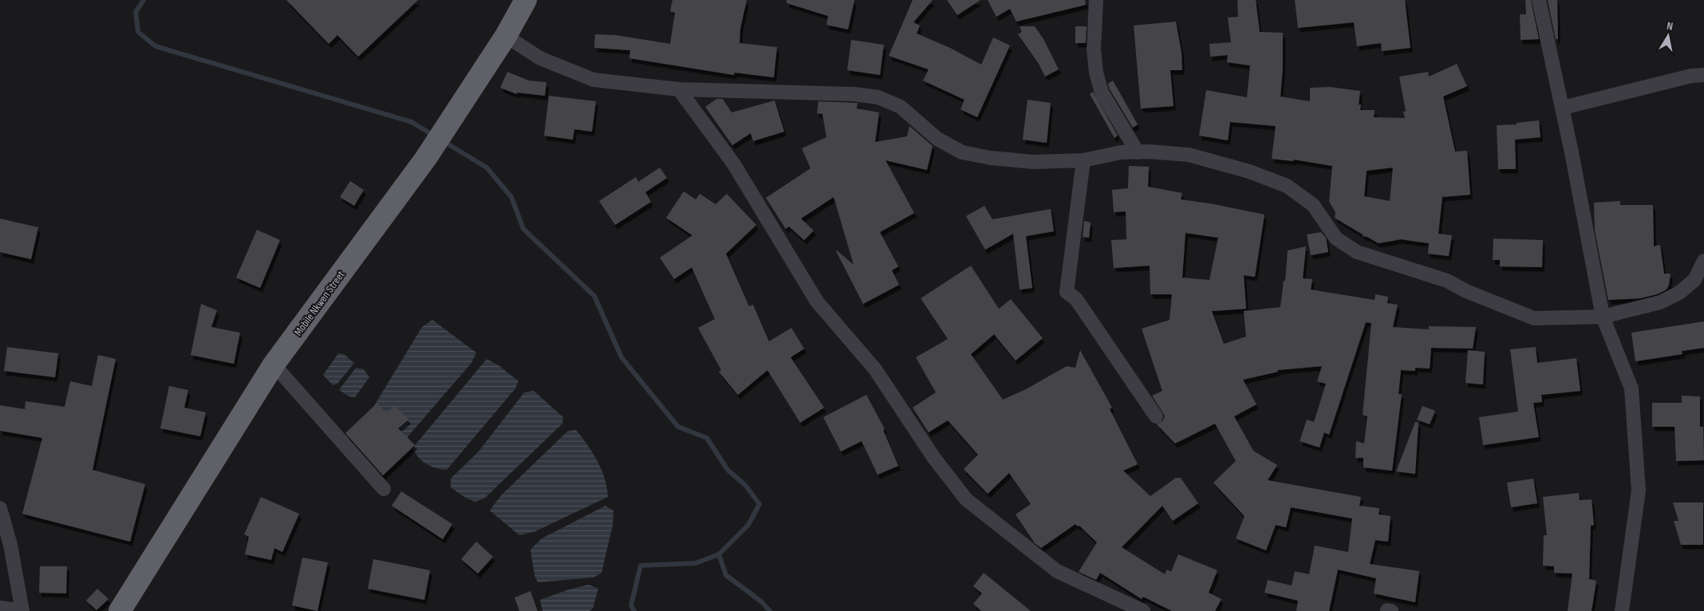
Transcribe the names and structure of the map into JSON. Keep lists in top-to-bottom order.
{
  "streets": {
    "highway": ["Mobile Nkwen Street"]
  },
  "north": "top"
}
